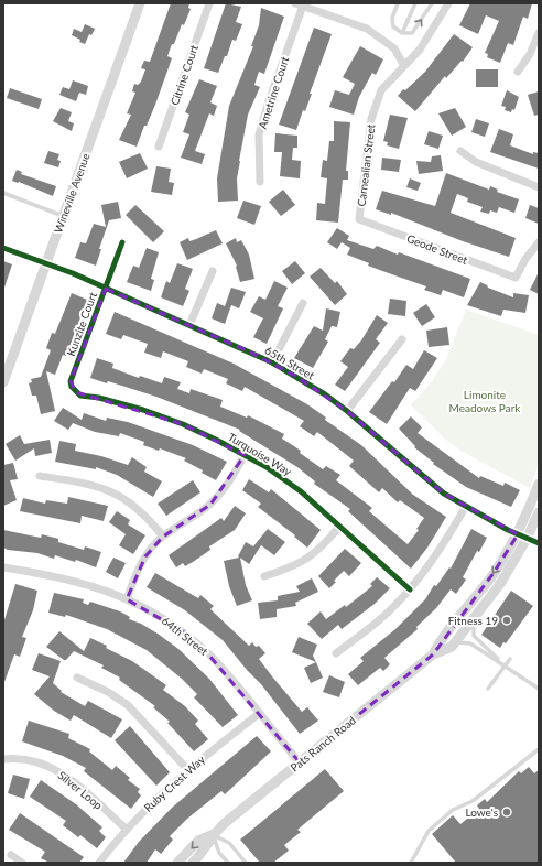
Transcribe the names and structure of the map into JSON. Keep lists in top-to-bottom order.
{
  "streets": {
    "street": [
      "Citrine Court",
      "Ametrine Court",
      "Carnealian Street",
      "Wineville Avenue",
      "Geode Street",
      "Kunzite Court",
      "65th Street",
      "Turquoise Way",
      "64th Street",
      "Pats Ranch Road",
      "Ruby Crest Way",
      "Silver Loop"
    ]
  },
  "crossings": [
    ["Carnealian Street", "Geode Street"],
    ["Wineville Avenue", "65th Street"],
    ["Kunzite Court", "65th Street"],
    ["Kunzite Court", "Turquoise Way"],
    ["65th Street", "Pats Ranch Road"],
    ["64th Street", "Pats Ranch Road"],
    ["64th Street", "Ruby Crest Way"],
    ["Ruby Crest Way", "Silver Loop"]
  ],
  "parks": ["Limonite Meadows Park"],
  "places": ["Fitness 19", "Lowe's"]
}
